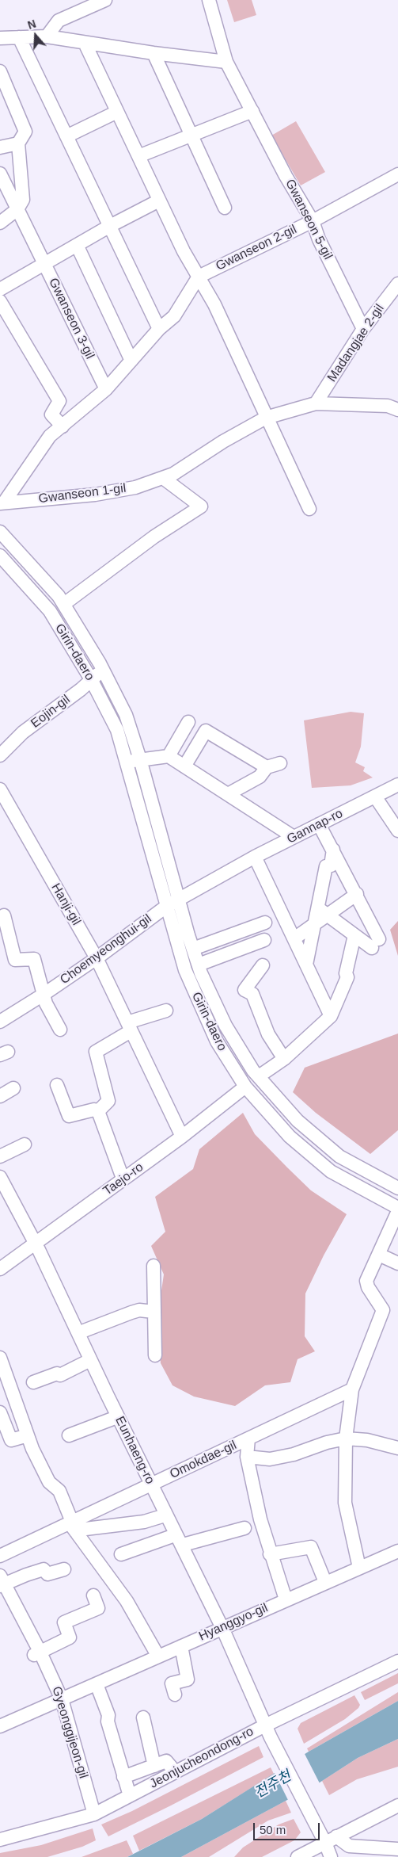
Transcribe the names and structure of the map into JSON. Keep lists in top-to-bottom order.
{
  "streets": {
    "street": [
      "Gwanseon 5-gil",
      "Gwanseon 2-gil",
      "Gwanseon 3-gil",
      "Madangjae 2-gil",
      "Gwanseon 1-gil",
      "Girin-daero",
      "Eojin-gil",
      "Gannap-ro",
      "Hanji-gil",
      "Choemyeonghui-gil",
      "Taejo-ro",
      "Eunhaeng-ro",
      "Omokdae-gil",
      "Hyanggyo-gil",
      "Gyeonggijeon-gil",
      "Jeonjucheondong-ro"
    ]
  },
  "crossings": [
    ["Gwanseon 5-gil", "Gwanseon 2-gil"],
    ["Gwanseon 5-gil", "Madangjae 2-gil"],
    ["Madangjae 2-gil", "Gwanseon 1-gil"],
    ["Gwanseon 1-gil", "Girin-daero"],
    ["Girin-daero", "Eojin-gil"],
    ["Girin-daero", "Gannap-ro"],
    ["Girin-daero", "Choemyeonghui-gil"],
    ["Girin-daero", "Taejo-ro"],
    ["Gannap-ro", "Choemyeonghui-gil"],
    ["Hanji-gil", "Choemyeonghui-gil"],
    ["Hanji-gil", "Taejo-ro"],
    ["Taejo-ro", "Eunhaeng-ro"],
    ["Eunhaeng-ro", "Omokdae-gil"],
    ["Eunhaeng-ro", "Hyanggyo-gil"],
    ["Eunhaeng-ro", "Jeonjucheondong-ro"],
    ["Hyanggyo-gil", "Gyeonggijeon-gil"],
    ["Gyeonggijeon-gil", "Jeonjucheondong-ro"]
  ],
  "water": ["전주천"],
  "scale_bar": "50 m",
  "north": "top"
}
